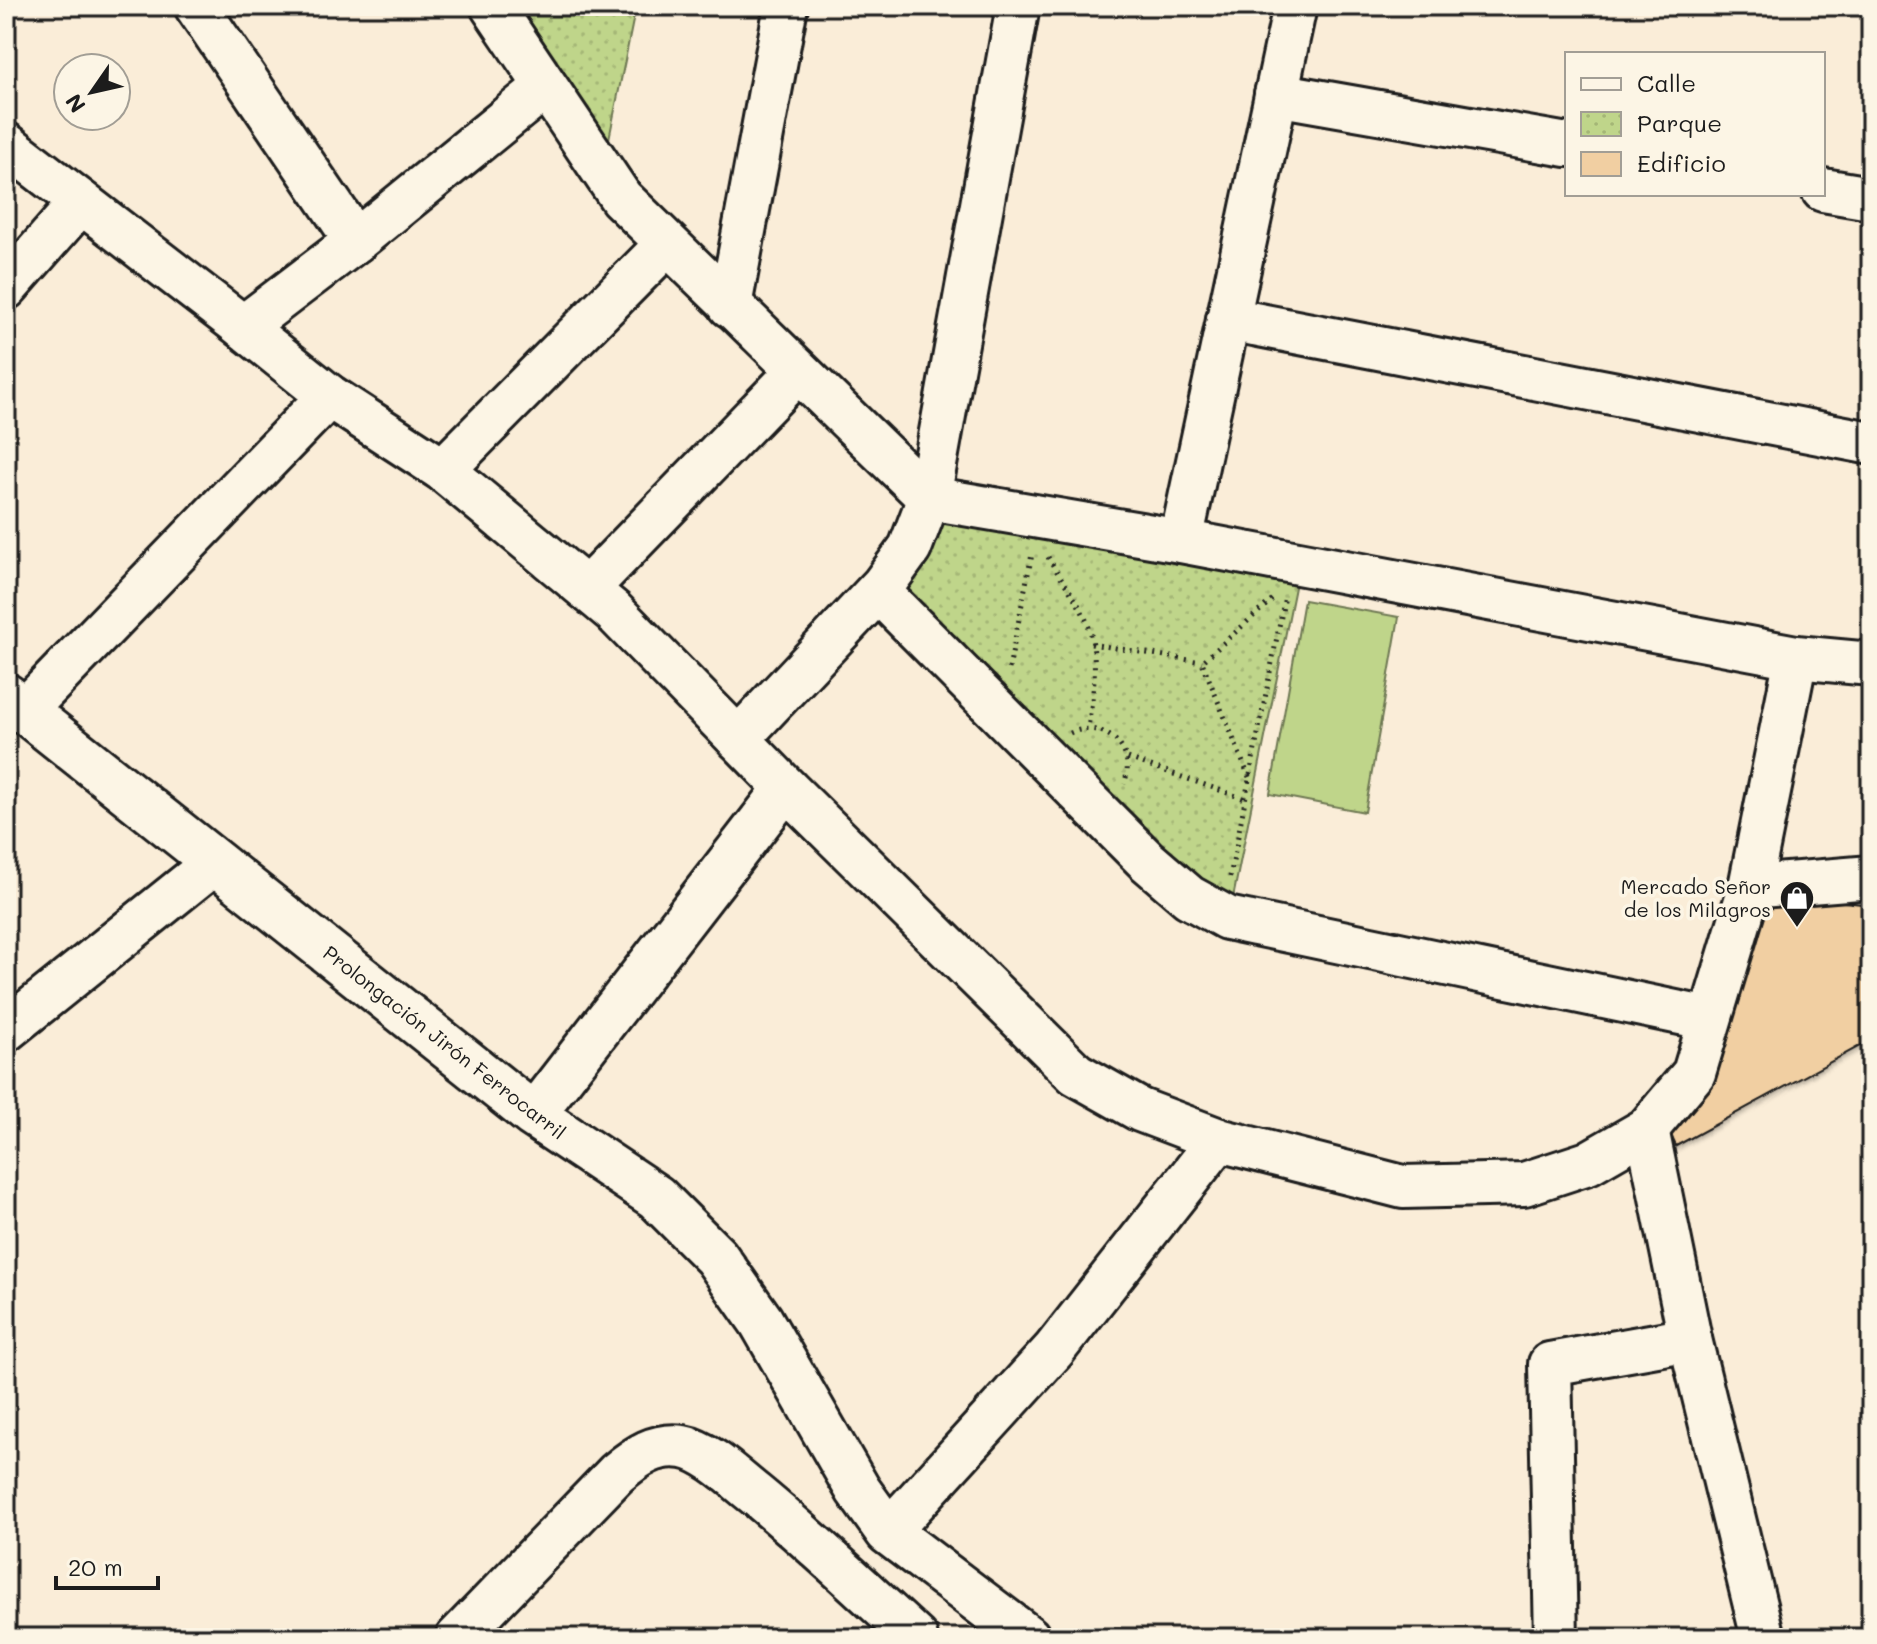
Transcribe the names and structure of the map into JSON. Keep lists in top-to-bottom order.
{
  "streets": {
    "street": ["Prolongación Jirón Ferrocarril"]
  },
  "places": {
    "shop": ["Mercado Señor de los Milagros"]
  },
  "legend": ["Calle", "Parque", "Edificio"],
  "scale_bar": "20 m",
  "north": "bottom left"
}
